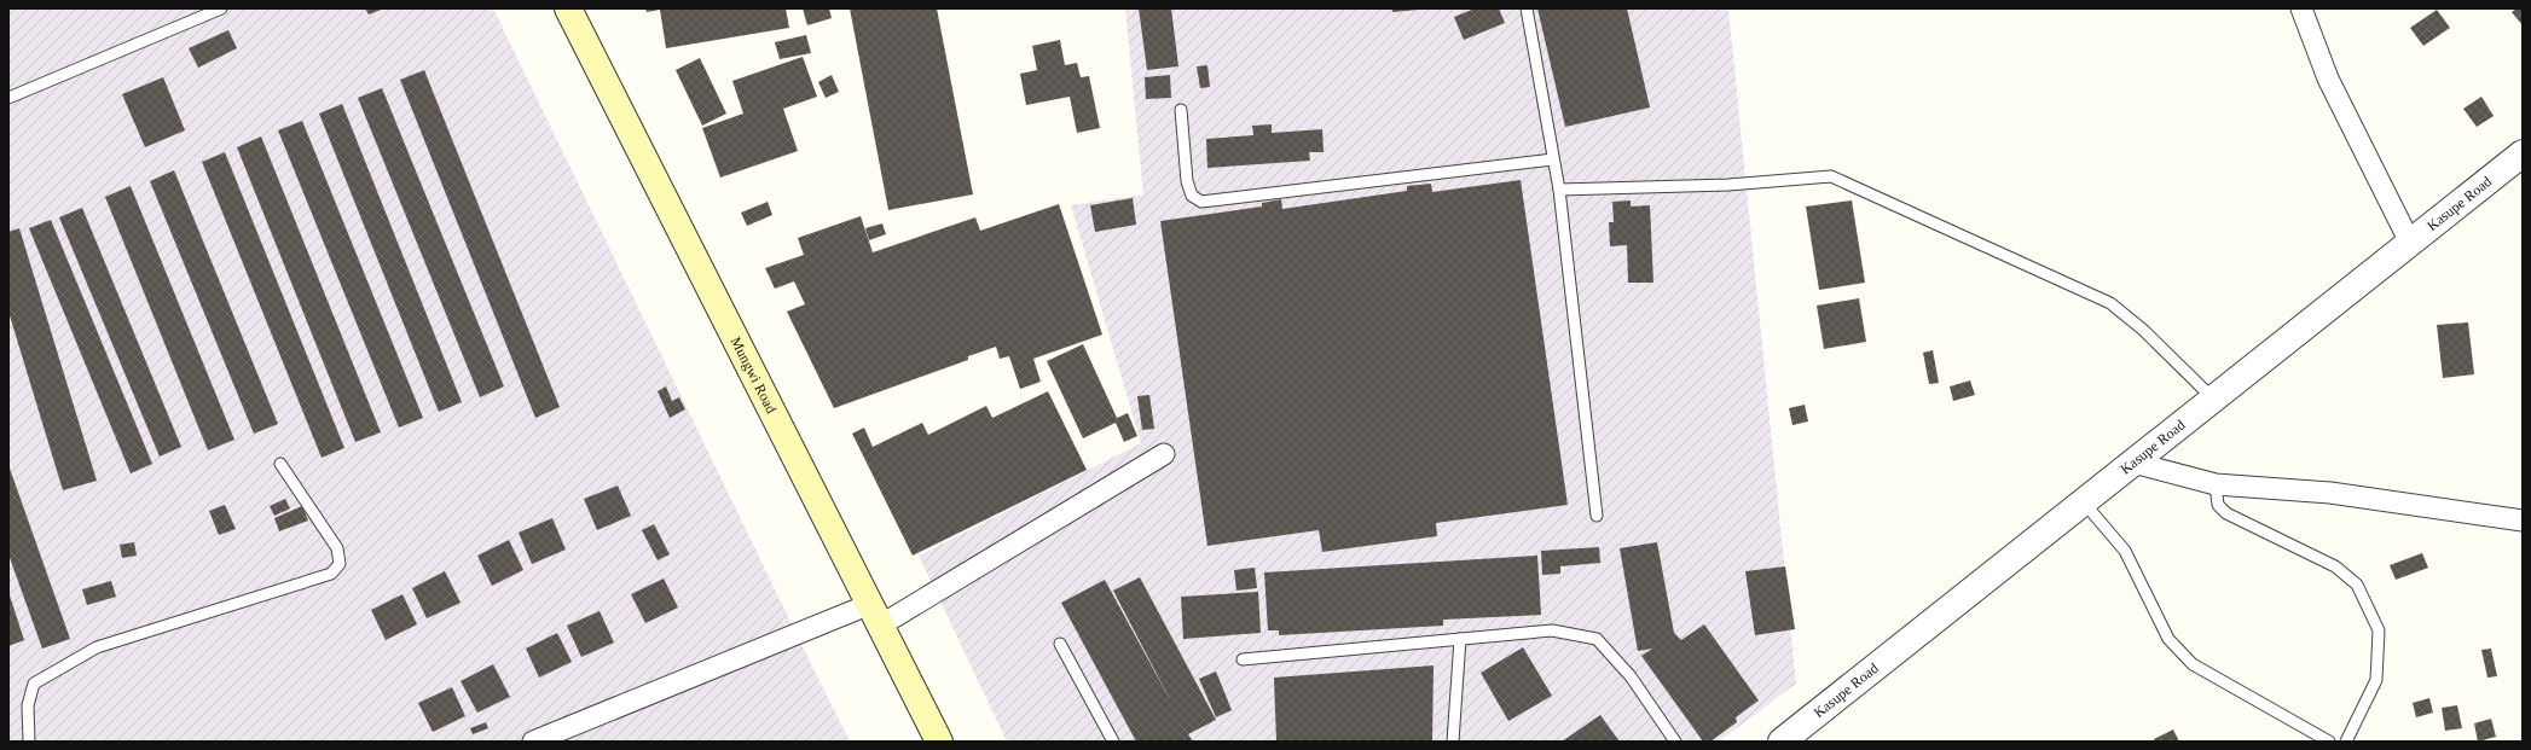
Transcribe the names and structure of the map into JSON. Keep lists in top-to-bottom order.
{
  "streets": {
    "main road": ["Mungwi Road"],
    "street": ["Kasupe Road"]
  }
}
